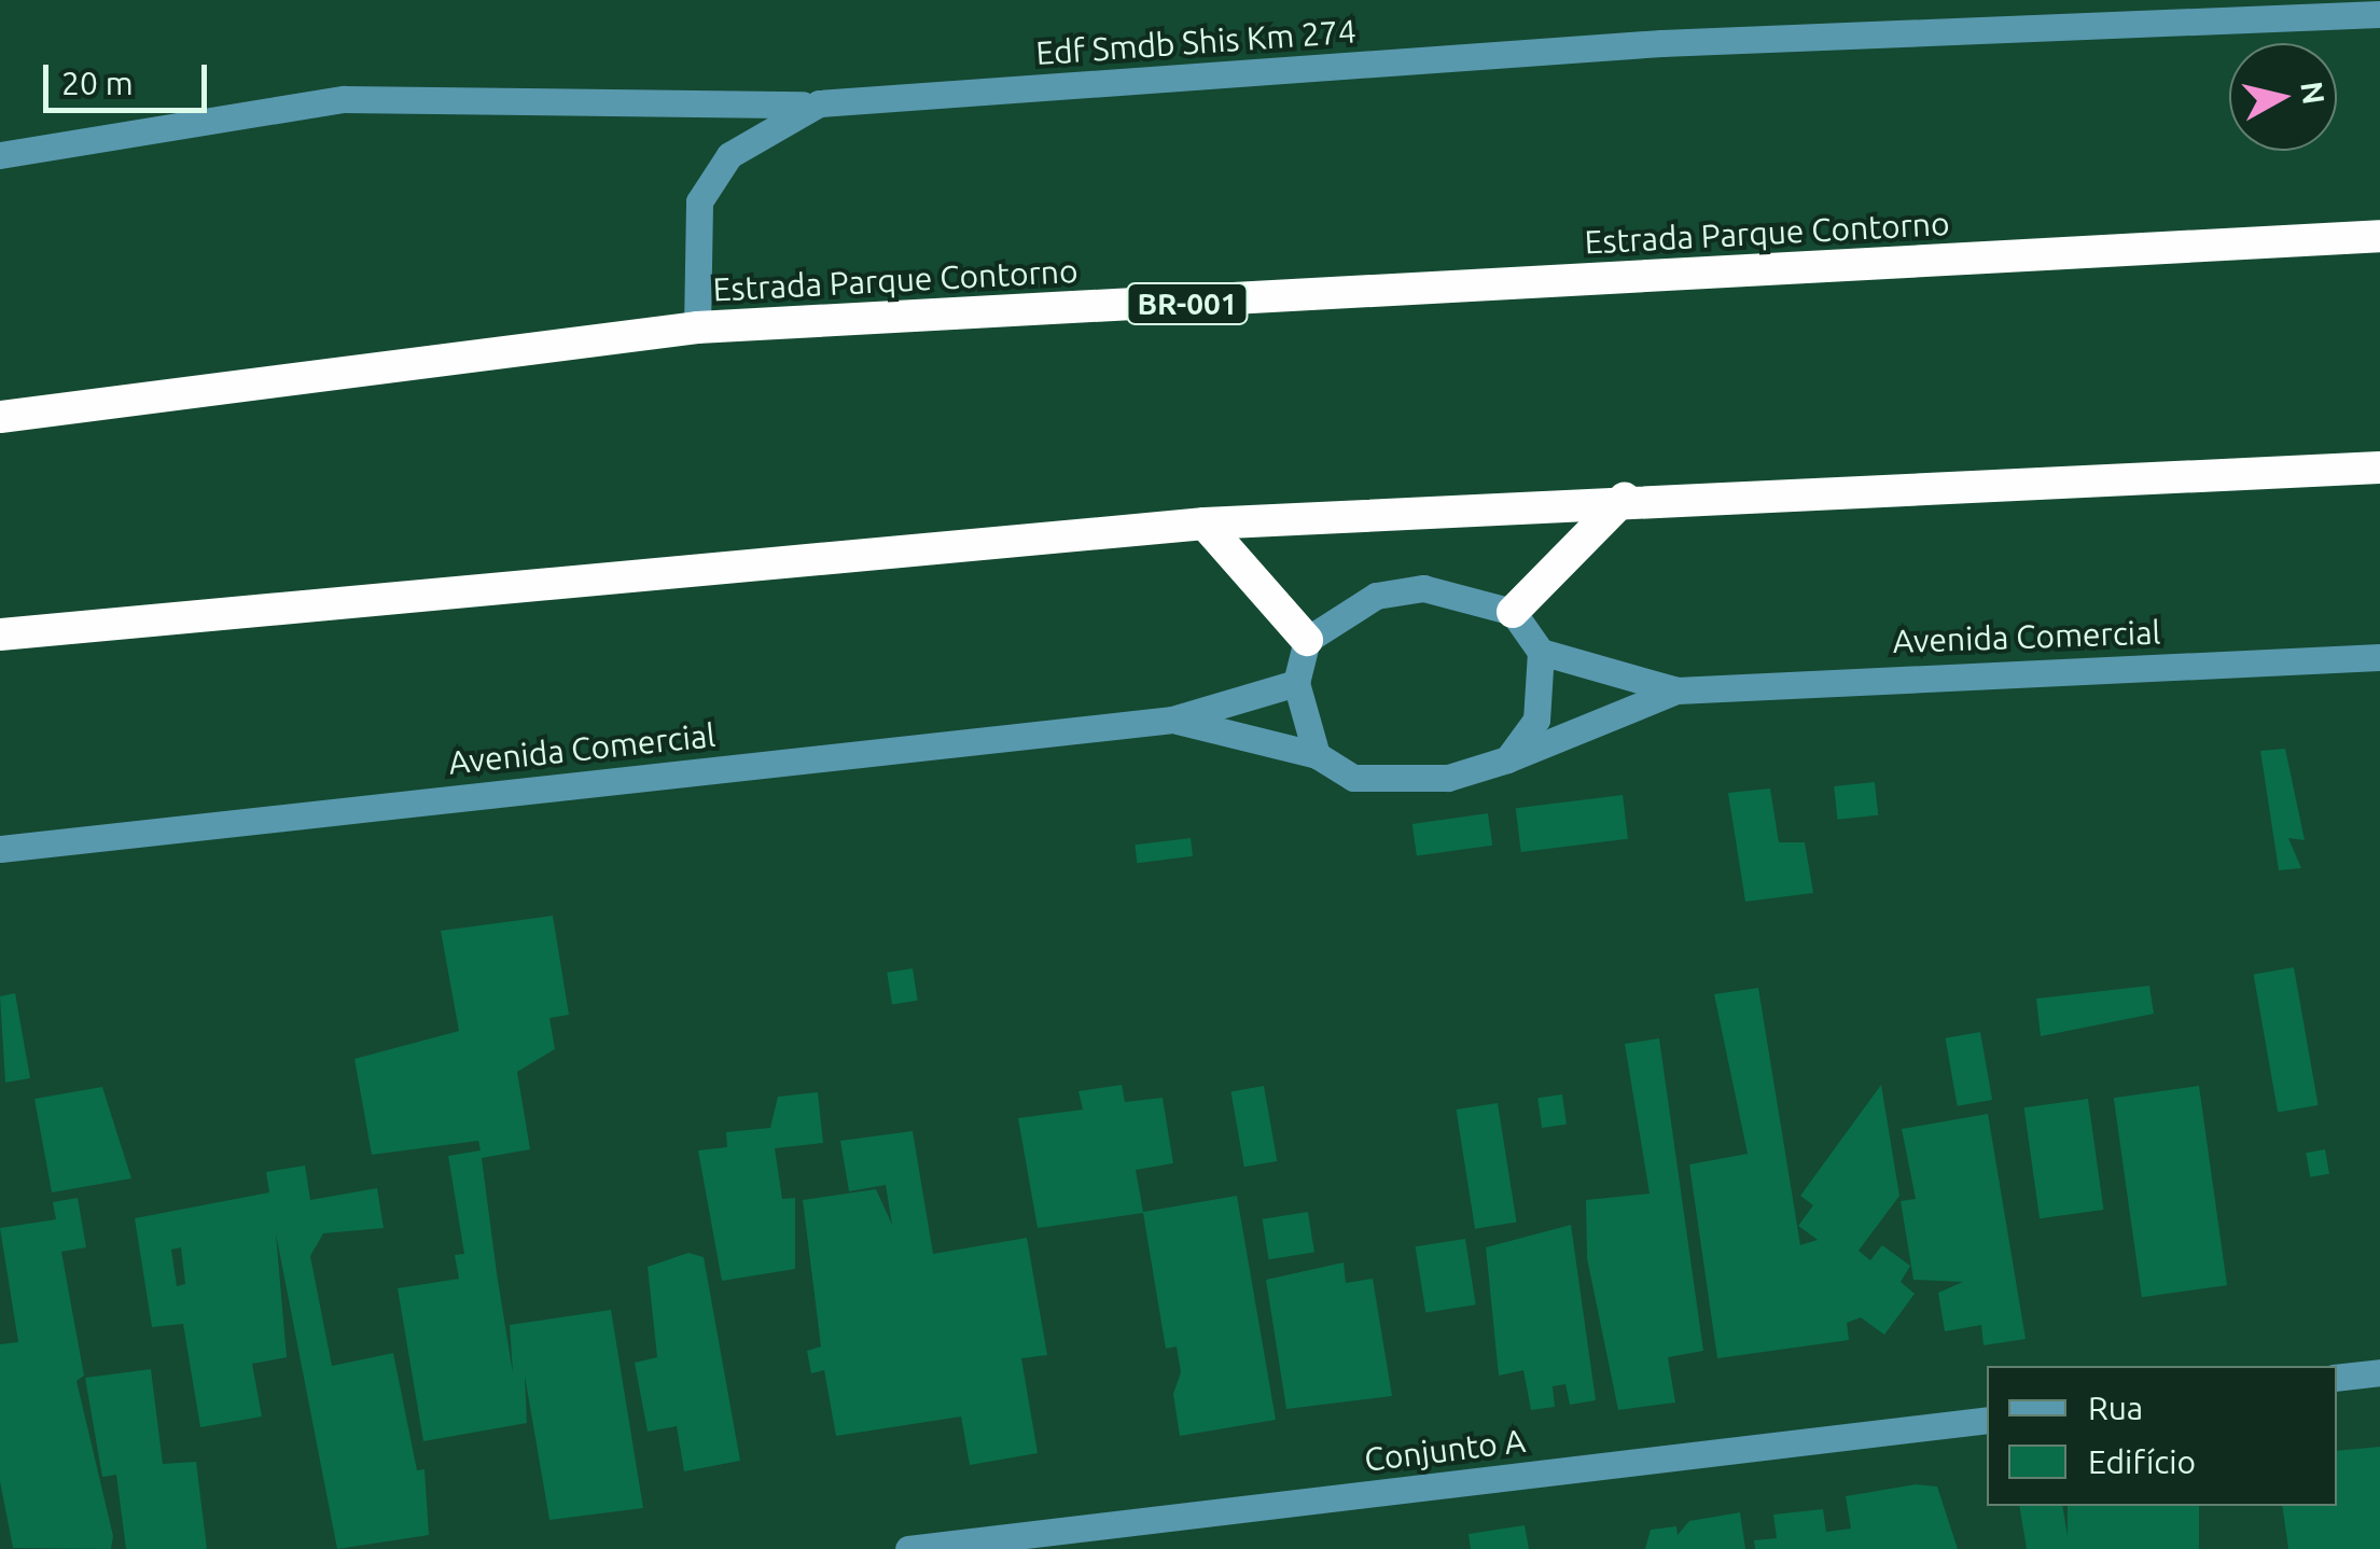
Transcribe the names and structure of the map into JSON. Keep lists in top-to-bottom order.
{
  "streets": {
    "highway": ["Estrada Parque Contorno", "BR-001"],
    "street": ["Edf Smdb Shis Km 274", "Avenida Comercial", "Conjunto A"]
  },
  "crossings": [
    ["Edf Smdb Shis Km 274", "Estrada Parque Contorno"]
  ],
  "legend": ["Rua", "Edifício"],
  "scale_bar": "20 m",
  "north": "right"
}
